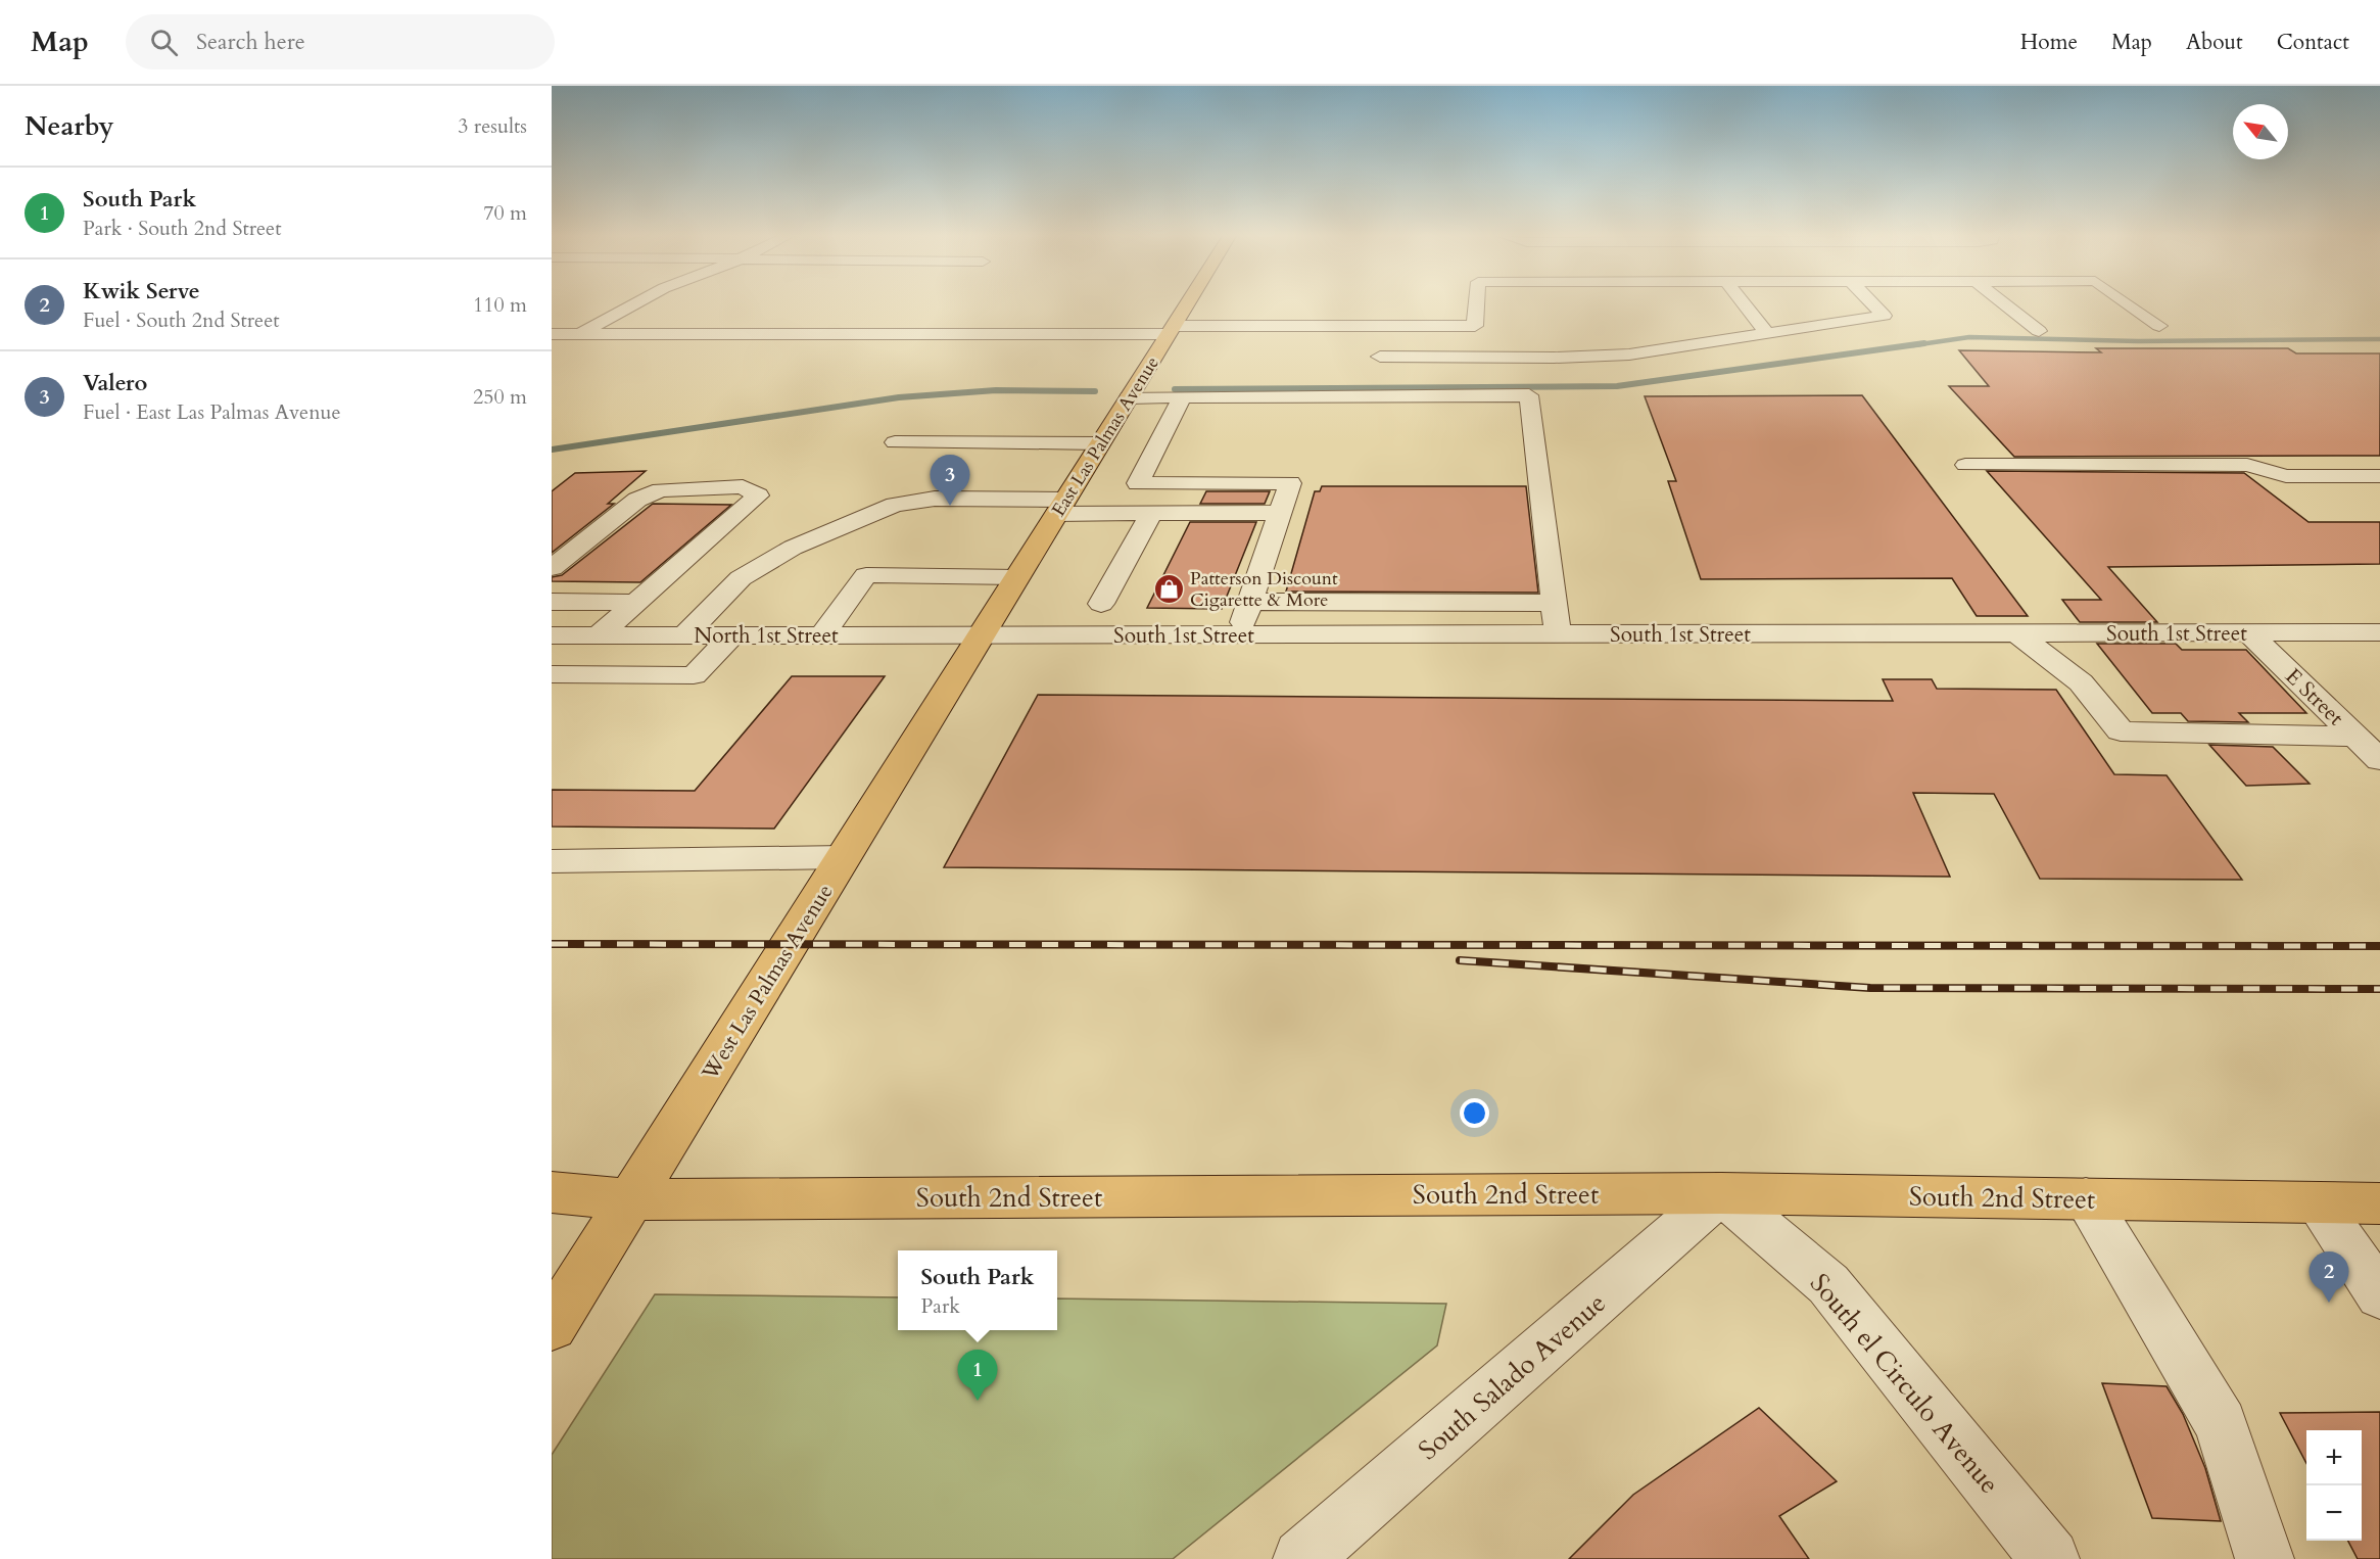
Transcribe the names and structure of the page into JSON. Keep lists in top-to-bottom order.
{
  "streets": {
    "main road": ["East Las Palmas Avenue", "West Las Palmas Avenue", "South 2nd Street"],
    "street": [
      "South 1st Street",
      "North 1st Street",
      "E Street",
      "South Salado Avenue",
      "South el Circulo Avenue"
    ]
  },
  "crossings": [
    ["East Las Palmas Avenue", "South 1st Street"],
    ["East Las Palmas Avenue", "North 1st Street"],
    ["East Las Palmas Avenue", "West Las Palmas Avenue"],
    ["South 1st Street", "North 1st Street"],
    ["South 1st Street", "E Street"],
    ["South 1st Street", "West Las Palmas Avenue"],
    ["North 1st Street", "West Las Palmas Avenue"],
    ["West Las Palmas Avenue", "South 2nd Street"],
    ["South 2nd Street", "South Salado Avenue"],
    ["South 2nd Street", "South el Circulo Avenue"],
    ["South Salado Avenue", "South el Circulo Avenue"]
  ],
  "places": {
    "shop": ["Patterson Discount Cigarette & More"]
  },
  "north": "top left",
  "page": {
    "header": "Map",
    "search": "Search here",
    "nav": [
      "Home",
      "Map",
      "About",
      "Contact"
    ],
    "heading": ["Nearby", "3 results"],
    "list": [
      {
        "mark": "1",
        "name": "South Park",
        "note": "Park · South 2nd Street",
        "value": "70 m"
      },
      {
        "mark": "2",
        "name": "Kwik Serve",
        "note": "Fuel · South 2nd Street",
        "value": "110 m"
      },
      {
        "mark": "3",
        "name": "Valero",
        "note": "Fuel · East Las Palmas Avenue",
        "value": "250 m"
      }
    ],
    "pins": ["3", "2", "1"],
    "popup": ["South Park", "Park"],
    "map_buttons": ["+", "−"]
  }
}
